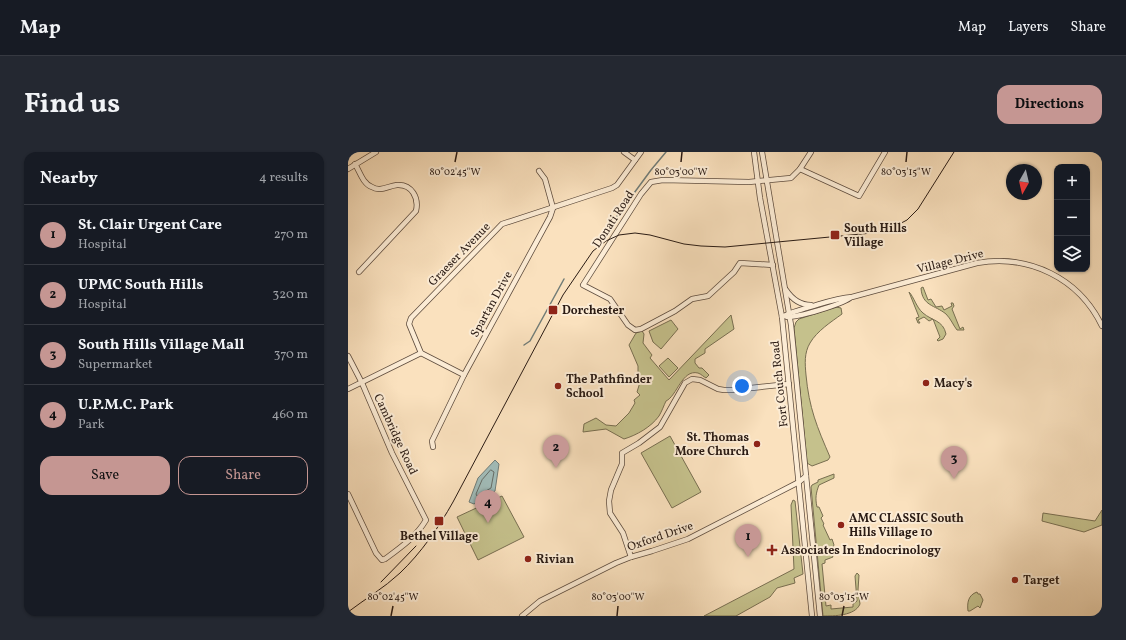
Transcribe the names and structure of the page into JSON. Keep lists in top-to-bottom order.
{
  "streets": {
    "street": [
      "Donati Road",
      "Graeser Avenue",
      "Village Drive",
      "Spartan Drive",
      "Fort Couch Road",
      "Cambridge Road",
      "Oxford Drive"
    ]
  },
  "crossings": [
    ["Donati Road", "Fort Couch Road"],
    ["Graeser Avenue", "Spartan Drive"],
    ["Village Drive", "Fort Couch Road"],
    ["Fort Couch Road", "Oxford Drive"]
  ],
  "places": {
    "transit": ["South Hills Village", "Dorchester", "Bethel Village"],
    "other": [
      "Macy's",
      "The Pathfinder School",
      "St. Thomas More Church",
      "AMC CLASSIC South Hills Village 10",
      "Rivian",
      "Target"
    ],
    "health": ["Associates In Endocrinology"]
  },
  "north": "bottom",
  "page": {
    "header": "Map",
    "nav": ["Map", "Layers", "Share"],
    "title": "Find us",
    "buttons": [
      "Directions",
      ["Save", "Share"]
    ],
    "heading": ["Nearby", "4 results"],
    "map_buttons": ["+", "−"],
    "list": [
      {
        "mark": "1",
        "name": "St. Clair Urgent Care",
        "note": "Hospital",
        "value": "270 m"
      },
      {
        "mark": "2",
        "name": "UPMC South Hills",
        "note": "Hospital",
        "value": "320 m"
      },
      {
        "mark": "3",
        "name": "South Hills Village Mall",
        "note": "Supermarket",
        "value": "370 m"
      },
      {
        "mark": "4",
        "name": "U.P.M.C. Park",
        "note": "Park",
        "value": "460 m"
      }
    ],
    "pins": [
      "2",
      "3",
      "4",
      "1"
    ]
  },
  "coordinates": ["80°02'45\"W", "80°03'00\"W", "80°03'15\"W"]
}
